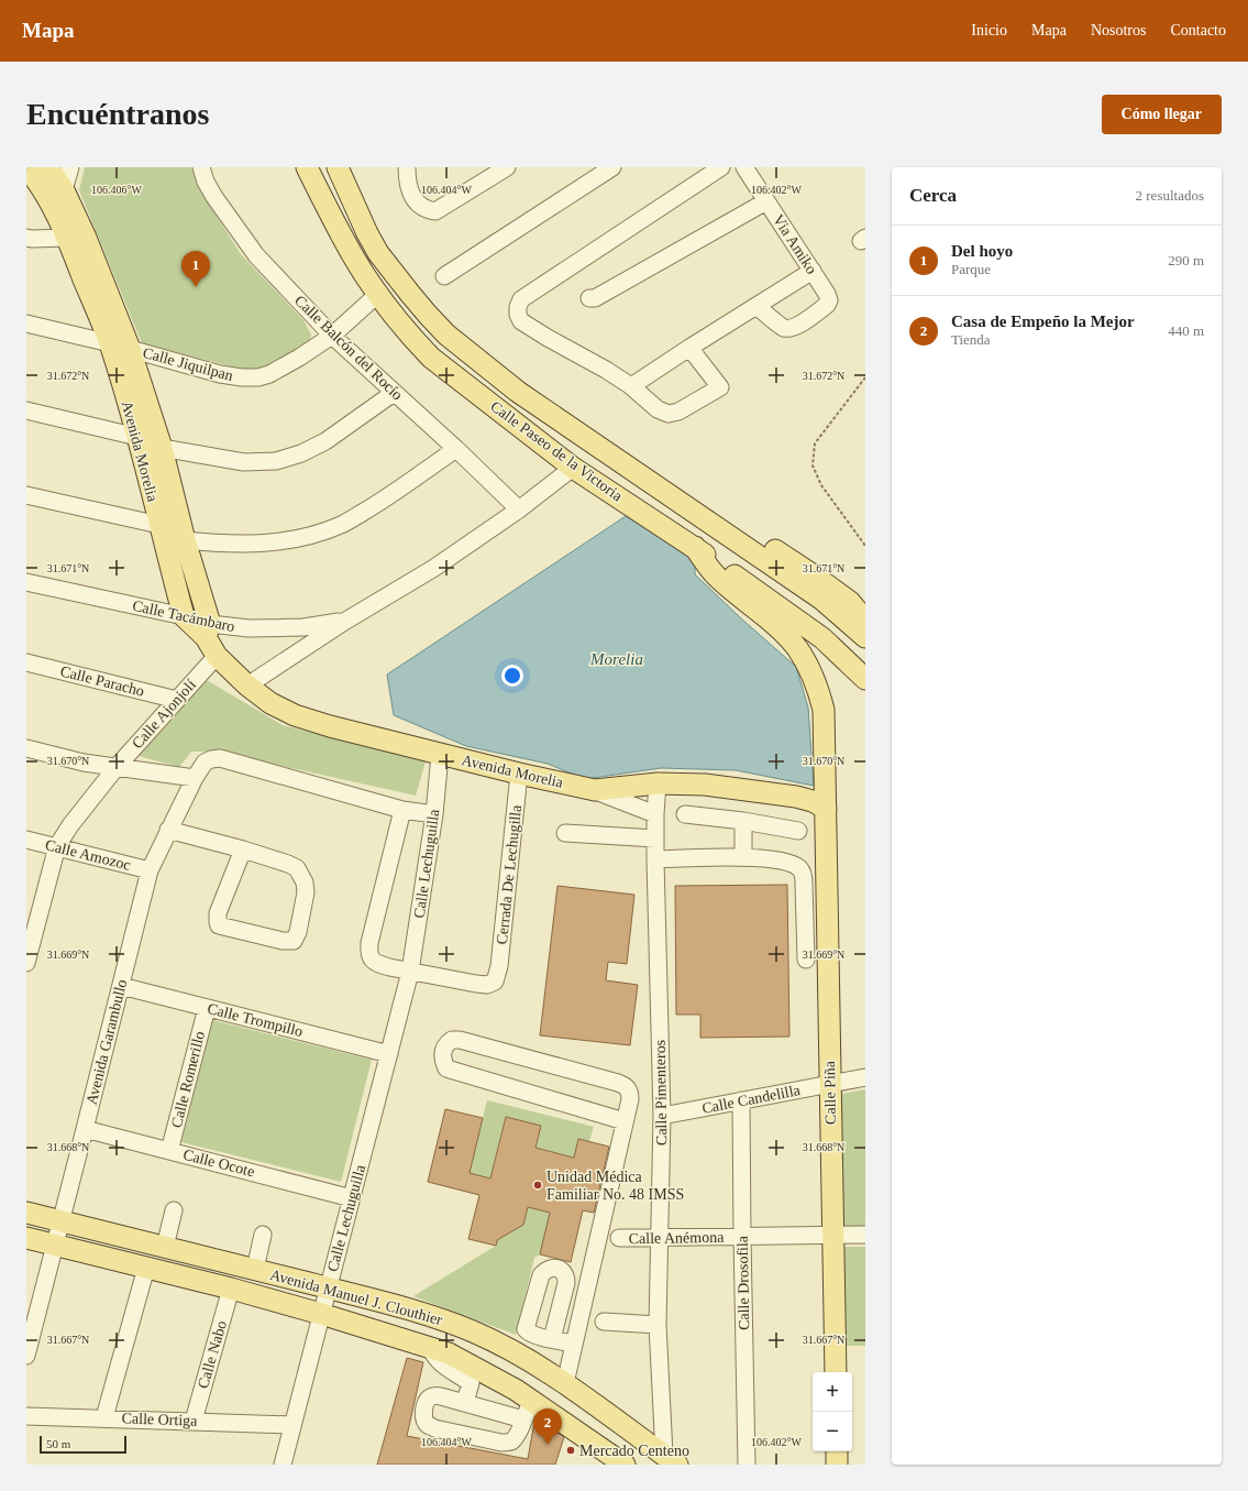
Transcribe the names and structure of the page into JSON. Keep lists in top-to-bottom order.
{
  "streets": {
    "main road": [
      "Avenida Morelia",
      "Calle Paseo de la Victoria",
      "Calle Piña",
      "Avenida Manuel J. Clouthier"
    ],
    "street": [
      "Via Amiko",
      "Calle Balcón del Rocío",
      "Calle Jiquilpan",
      "Calle Tacámbaro",
      "Calle Paracho",
      "Calle Ajonjolí",
      "Calle Amozoc",
      "Calle Lechuguilla",
      "Cerrada De Lechugilla",
      "Calle Trompillo",
      "Avenida Garambullo",
      "Calle Romerillo",
      "Calle Pimenteros",
      "Calle Candelilla",
      "Calle Ocote",
      "Calle Anémona",
      "Calle Drosofila",
      "Calle Nabo",
      "Calle Ortiga"
    ]
  },
  "crossings": [
    ["Calle Balcón del Rocío", "Calle Jiquilpan"],
    ["Calle Balcón del Rocío", "Calle Tacámbaro"],
    ["Calle Jiquilpan", "Avenida Morelia"],
    ["Calle Jiquilpan", "Calle Paseo de la Victoria"],
    ["Avenida Morelia", "Calle Tacámbaro"],
    ["Avenida Morelia", "Calle Ajonjolí"],
    ["Avenida Morelia", "Calle Lechuguilla"],
    ["Avenida Morelia", "Cerrada De Lechugilla"],
    ["Avenida Morelia", "Calle Pimenteros"],
    ["Avenida Morelia", "Calle Piña"],
    ["Calle Paseo de la Victoria", "Calle Tacámbaro"],
    ["Calle Paseo de la Victoria", "Calle Piña"],
    ["Calle Paracho", "Calle Ajonjolí"],
    ["Calle Ajonjolí", "Calle Amozoc"],
    ["Calle Amozoc", "Avenida Garambullo"],
    ["Calle Lechuguilla", "Cerrada De Lechugilla"],
    ["Calle Lechuguilla", "Calle Trompillo"],
    ["Calle Lechuguilla", "Avenida Garambullo"],
    ["Calle Lechuguilla", "Calle Ocote"],
    ["Calle Lechuguilla", "Avenida Manuel J. Clouthier"],
    ["Calle Lechuguilla", "Calle Ortiga"],
    ["Calle Trompillo", "Avenida Garambullo"],
    ["Calle Trompillo", "Calle Romerillo"],
    ["Avenida Garambullo", "Calle Ocote"],
    ["Avenida Garambullo", "Avenida Manuel J. Clouthier"],
    ["Calle Romerillo", "Calle Ocote"],
    ["Calle Pimenteros", "Calle Candelilla"],
    ["Calle Pimenteros", "Calle Anémona"],
    ["Calle Pimenteros", "Avenida Manuel J. Clouthier"],
    ["Calle Piña", "Calle Candelilla"],
    ["Calle Piña", "Calle Anémona"],
    ["Calle Candelilla", "Calle Drosofila"],
    ["Calle Anémona", "Calle Drosofila"],
    ["Avenida Manuel J. Clouthier", "Calle Nabo"],
    ["Calle Nabo", "Calle Ortiga"]
  ],
  "water": ["Morelia"],
  "places": ["Unidad Médica Familiar No. 48 IMSS", "Mercado Centeno"],
  "scale_bar": "50 m",
  "page": {
    "header": "Mapa",
    "nav": [
      "Inicio",
      "Mapa",
      "Nosotros",
      "Contacto"
    ],
    "buttons": "Cómo llegar",
    "title": "Encuéntranos",
    "heading": ["Cerca", "2 resultados"],
    "list": [
      {
        "mark": "1",
        "name": "Del hoyo",
        "note": "Parque",
        "value": "290 m"
      },
      {
        "mark": "2",
        "name": "Casa de Empeño la Mejor",
        "note": "Tienda",
        "value": "440 m"
      }
    ],
    "pins": ["1", "2"],
    "map_buttons": ["+", "−"],
    "scale": "50 m"
  },
  "coordinates": [
    "106.406°W",
    "106.404°W",
    "106.402°W",
    "31.672°N",
    "31.671°N",
    "31.670°N",
    "31.669°N",
    "31.668°N",
    "31.667°N"
  ]
}
